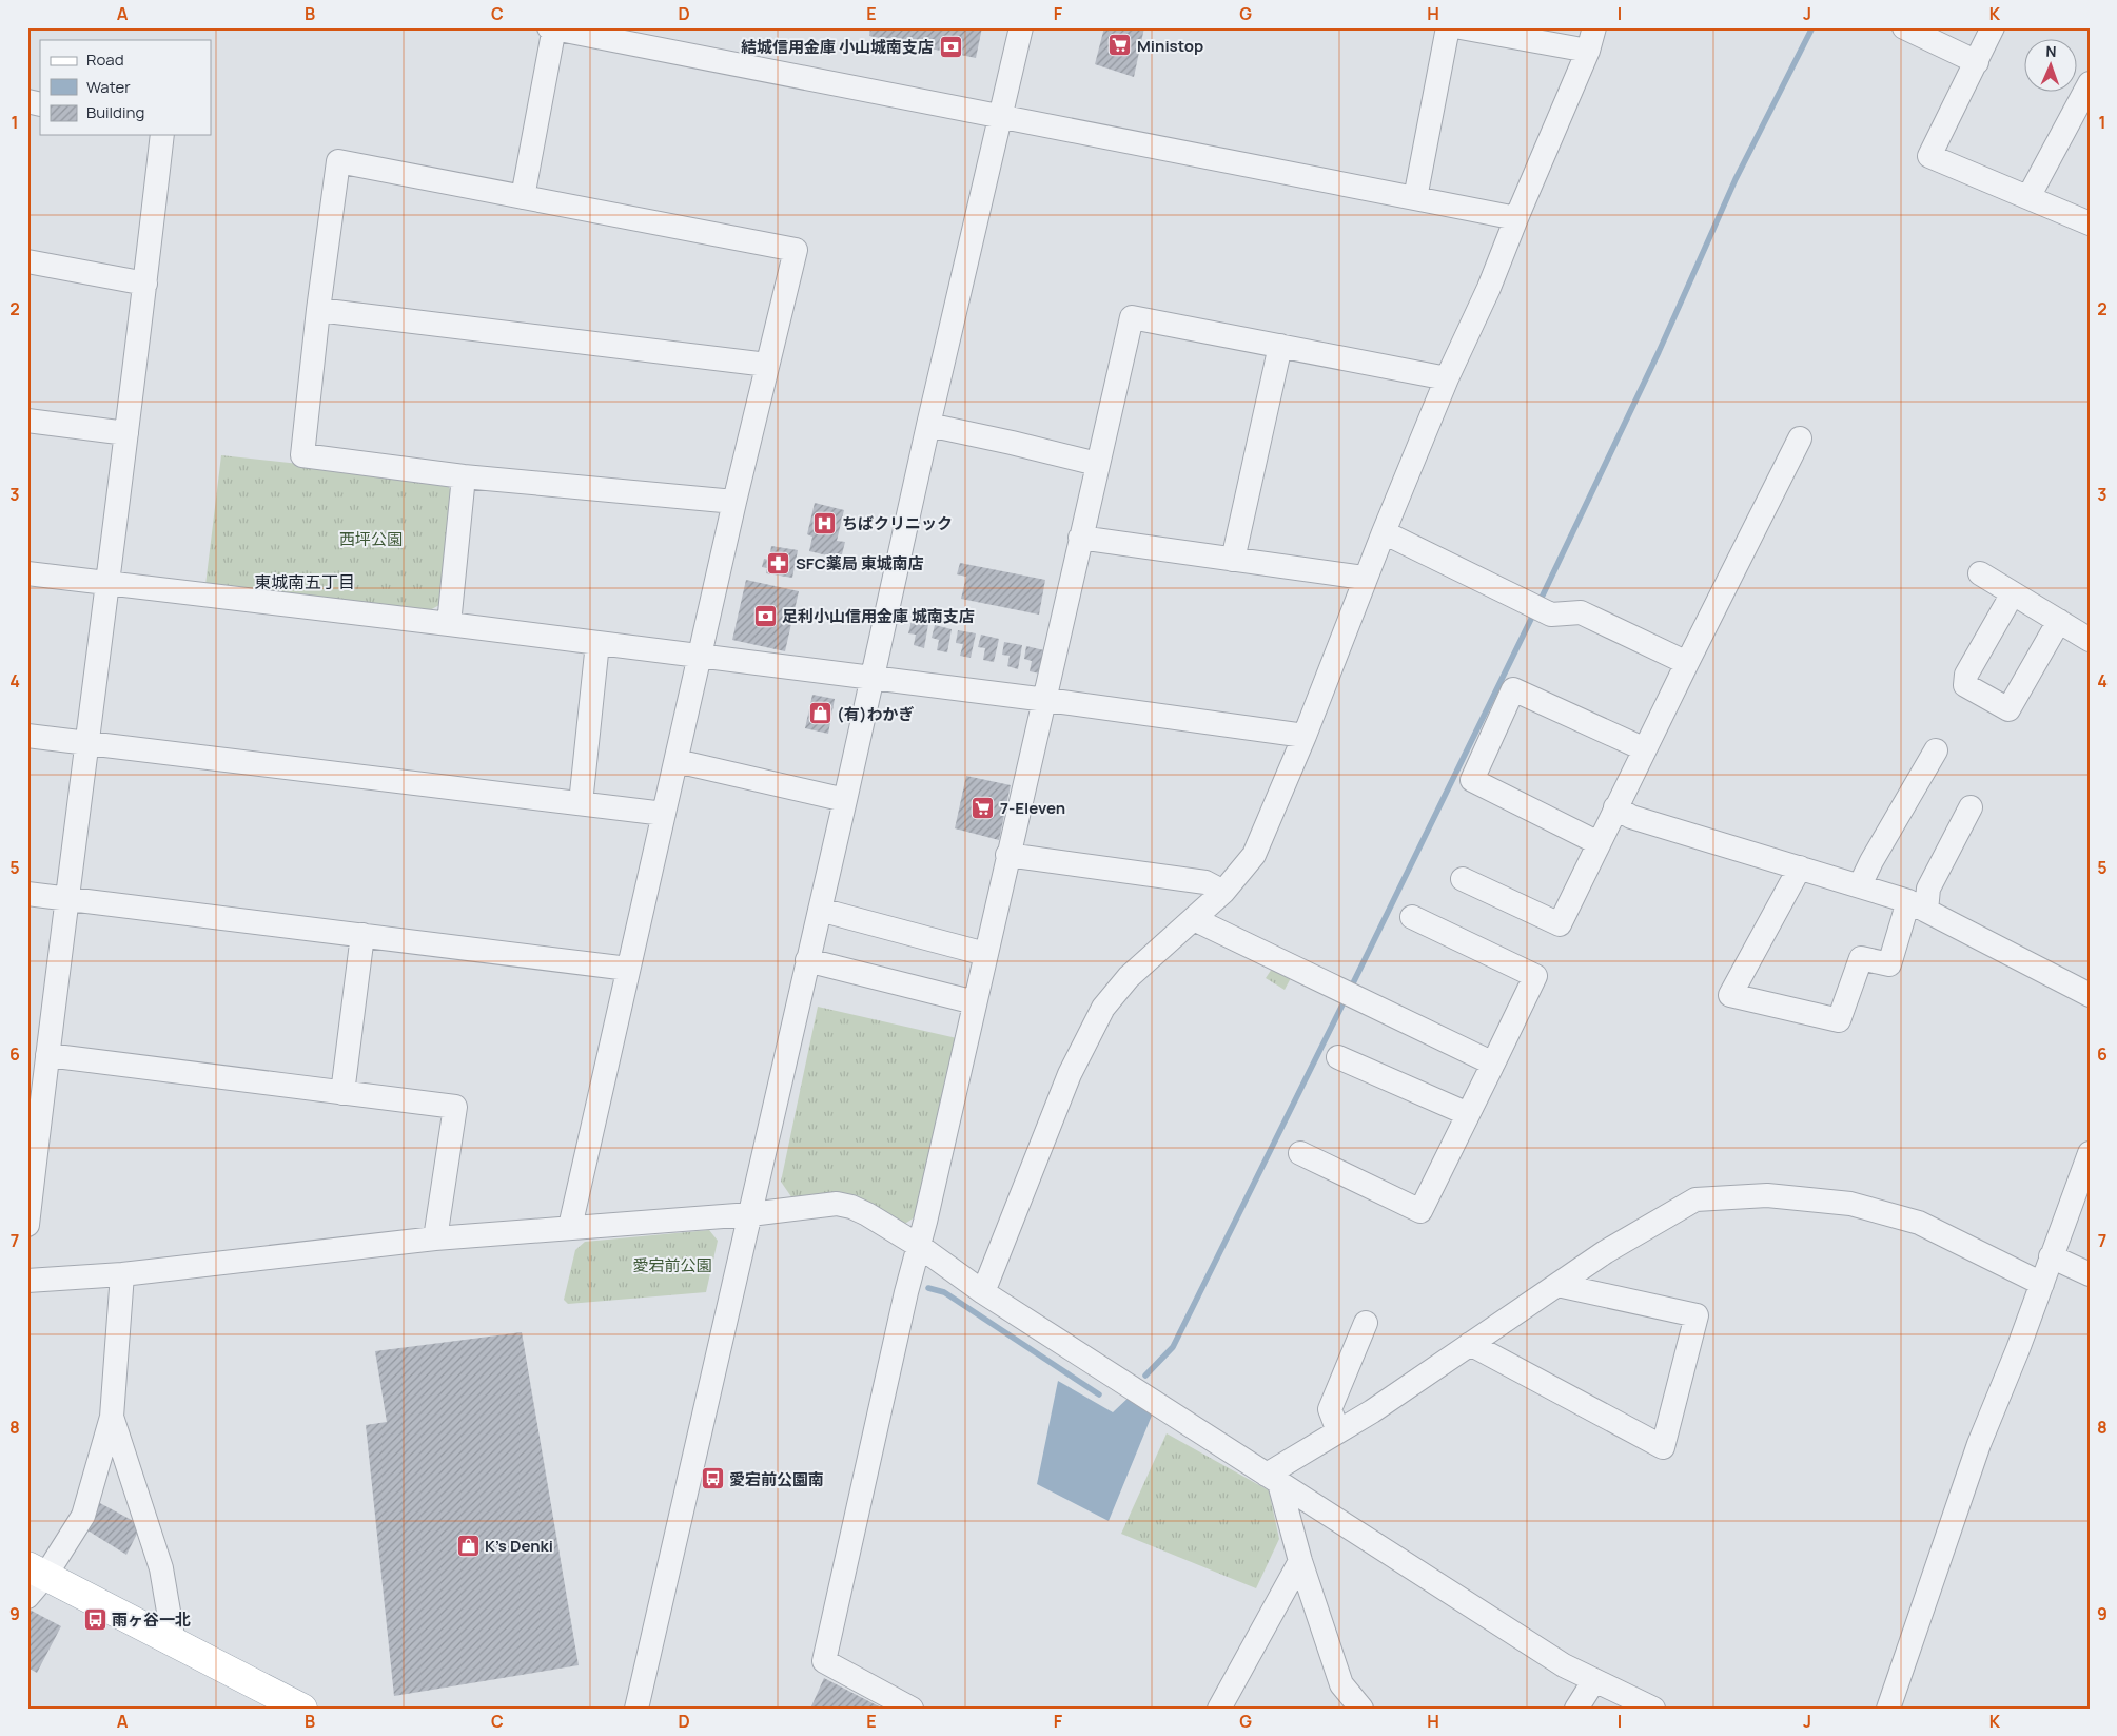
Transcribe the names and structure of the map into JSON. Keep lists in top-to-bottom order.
{
  "districts": ["東城南五丁目"],
  "parks": ["西坪公園", "愛宕前公園"],
  "places": {
    "supermarket": ["Ministop", "7-Eleven"],
    "bank": ["結城信用金庫 小山城南支店", "足利小山信用金庫 城南支店"],
    "hospital": ["ちばクリニック"],
    "pharmacy": ["SFC薬局 東城南店"],
    "shop": ["(有)わかぎ", "K's Denki"],
    "bus stop": ["愛宕前公園南", "雨ヶ谷一北"]
  },
  "legend": ["Road", "Water", "Building"],
  "north": "top",
  "grid": {
    "columns": [
      "A",
      "B",
      "C",
      "D",
      "E",
      "F",
      "G",
      "H",
      "I",
      "J",
      "K"
    ],
    "rows": [
      "1",
      "2",
      "3",
      "4",
      "5",
      "6",
      "7",
      "8",
      "9"
    ]
  }
}
